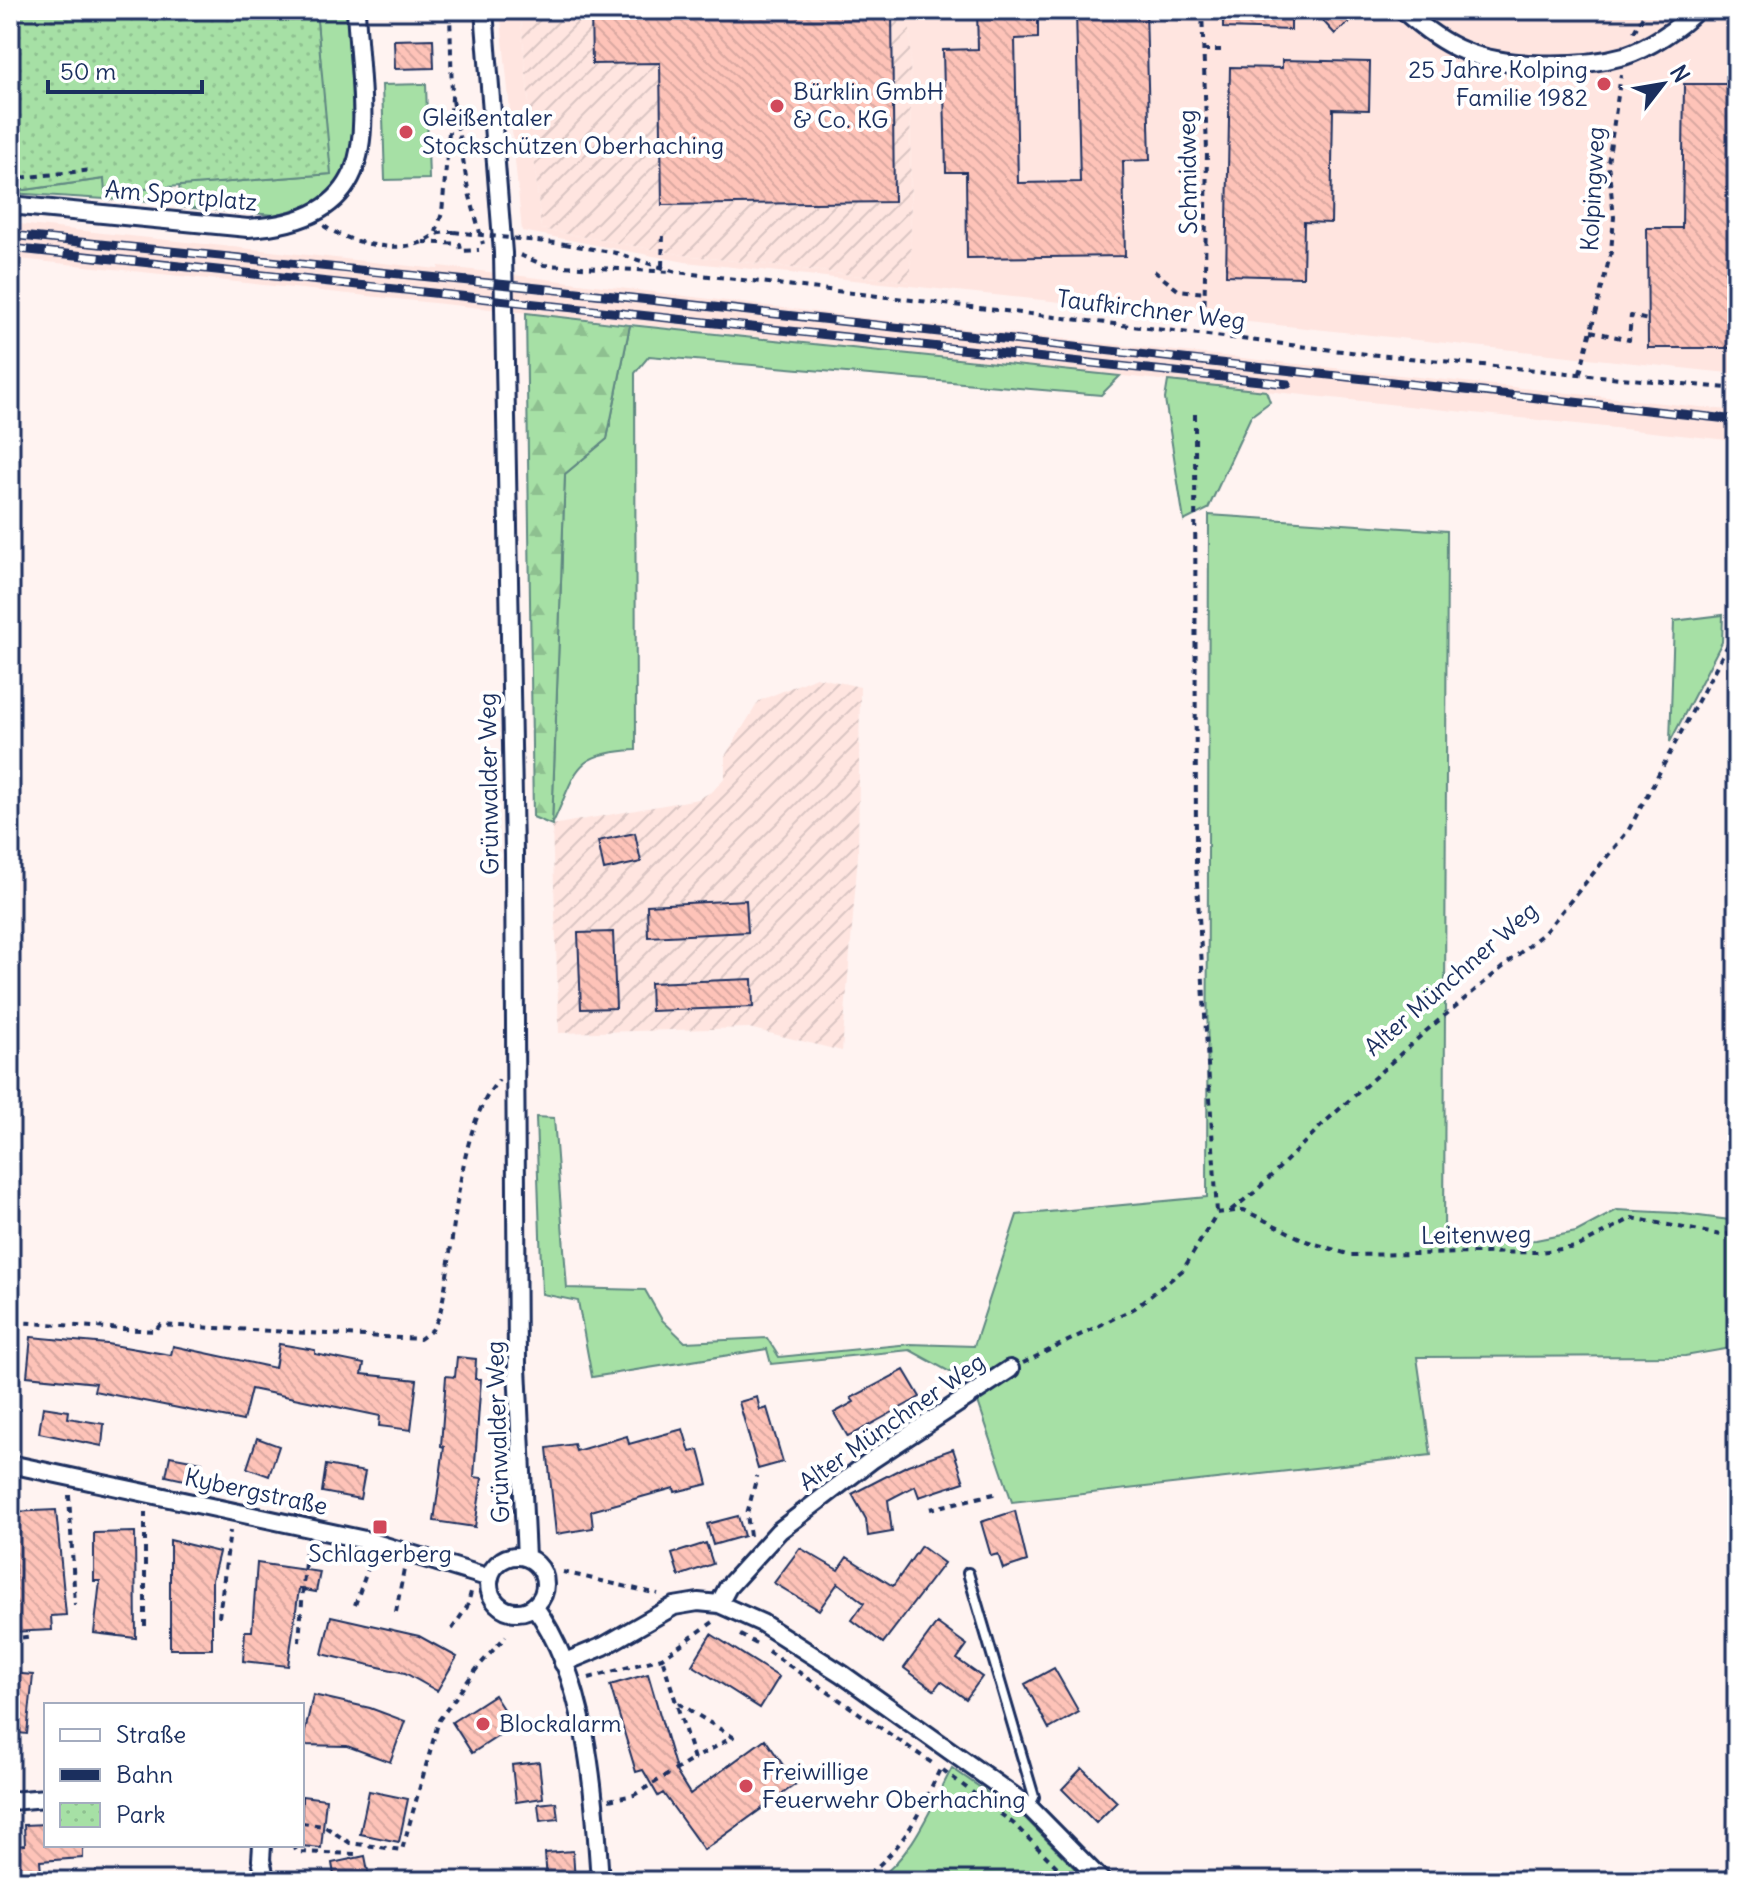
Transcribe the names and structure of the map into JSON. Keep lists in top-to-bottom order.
{
  "streets": {
    "street": [
      "Am Sportplatz",
      "Grünwalder Weg",
      "Alter Münchner Weg",
      "Kybergstraße"
    ],
    "path": [
      "Schmidweg",
      "Kolpingweg",
      "Taufkirchner Weg",
      "Leitenweg"
    ]
  },
  "crossings": [
    ["Schmidweg", "Taufkirchner Weg"],
    ["Kolpingweg", "Taufkirchner Weg"],
    ["Grünwalder Weg", "Kybergstraße"],
    ["Alter Münchner Weg", "Leitenweg"]
  ],
  "places": {
    "other": [
      "25 Jahre Kolping Familie 1982",
      "Bürklin GmbH & Co. KG",
      "Gleißentaler Stockschützen Oberhaching",
      "Blockalarm",
      "Freiwillige Feuerwehr Oberhaching"
    ],
    "transit": ["Schlagerberg"]
  },
  "legend": ["Straße", "Bahn", "Park"],
  "scale_bar": "50 m",
  "north": "top right"
}
